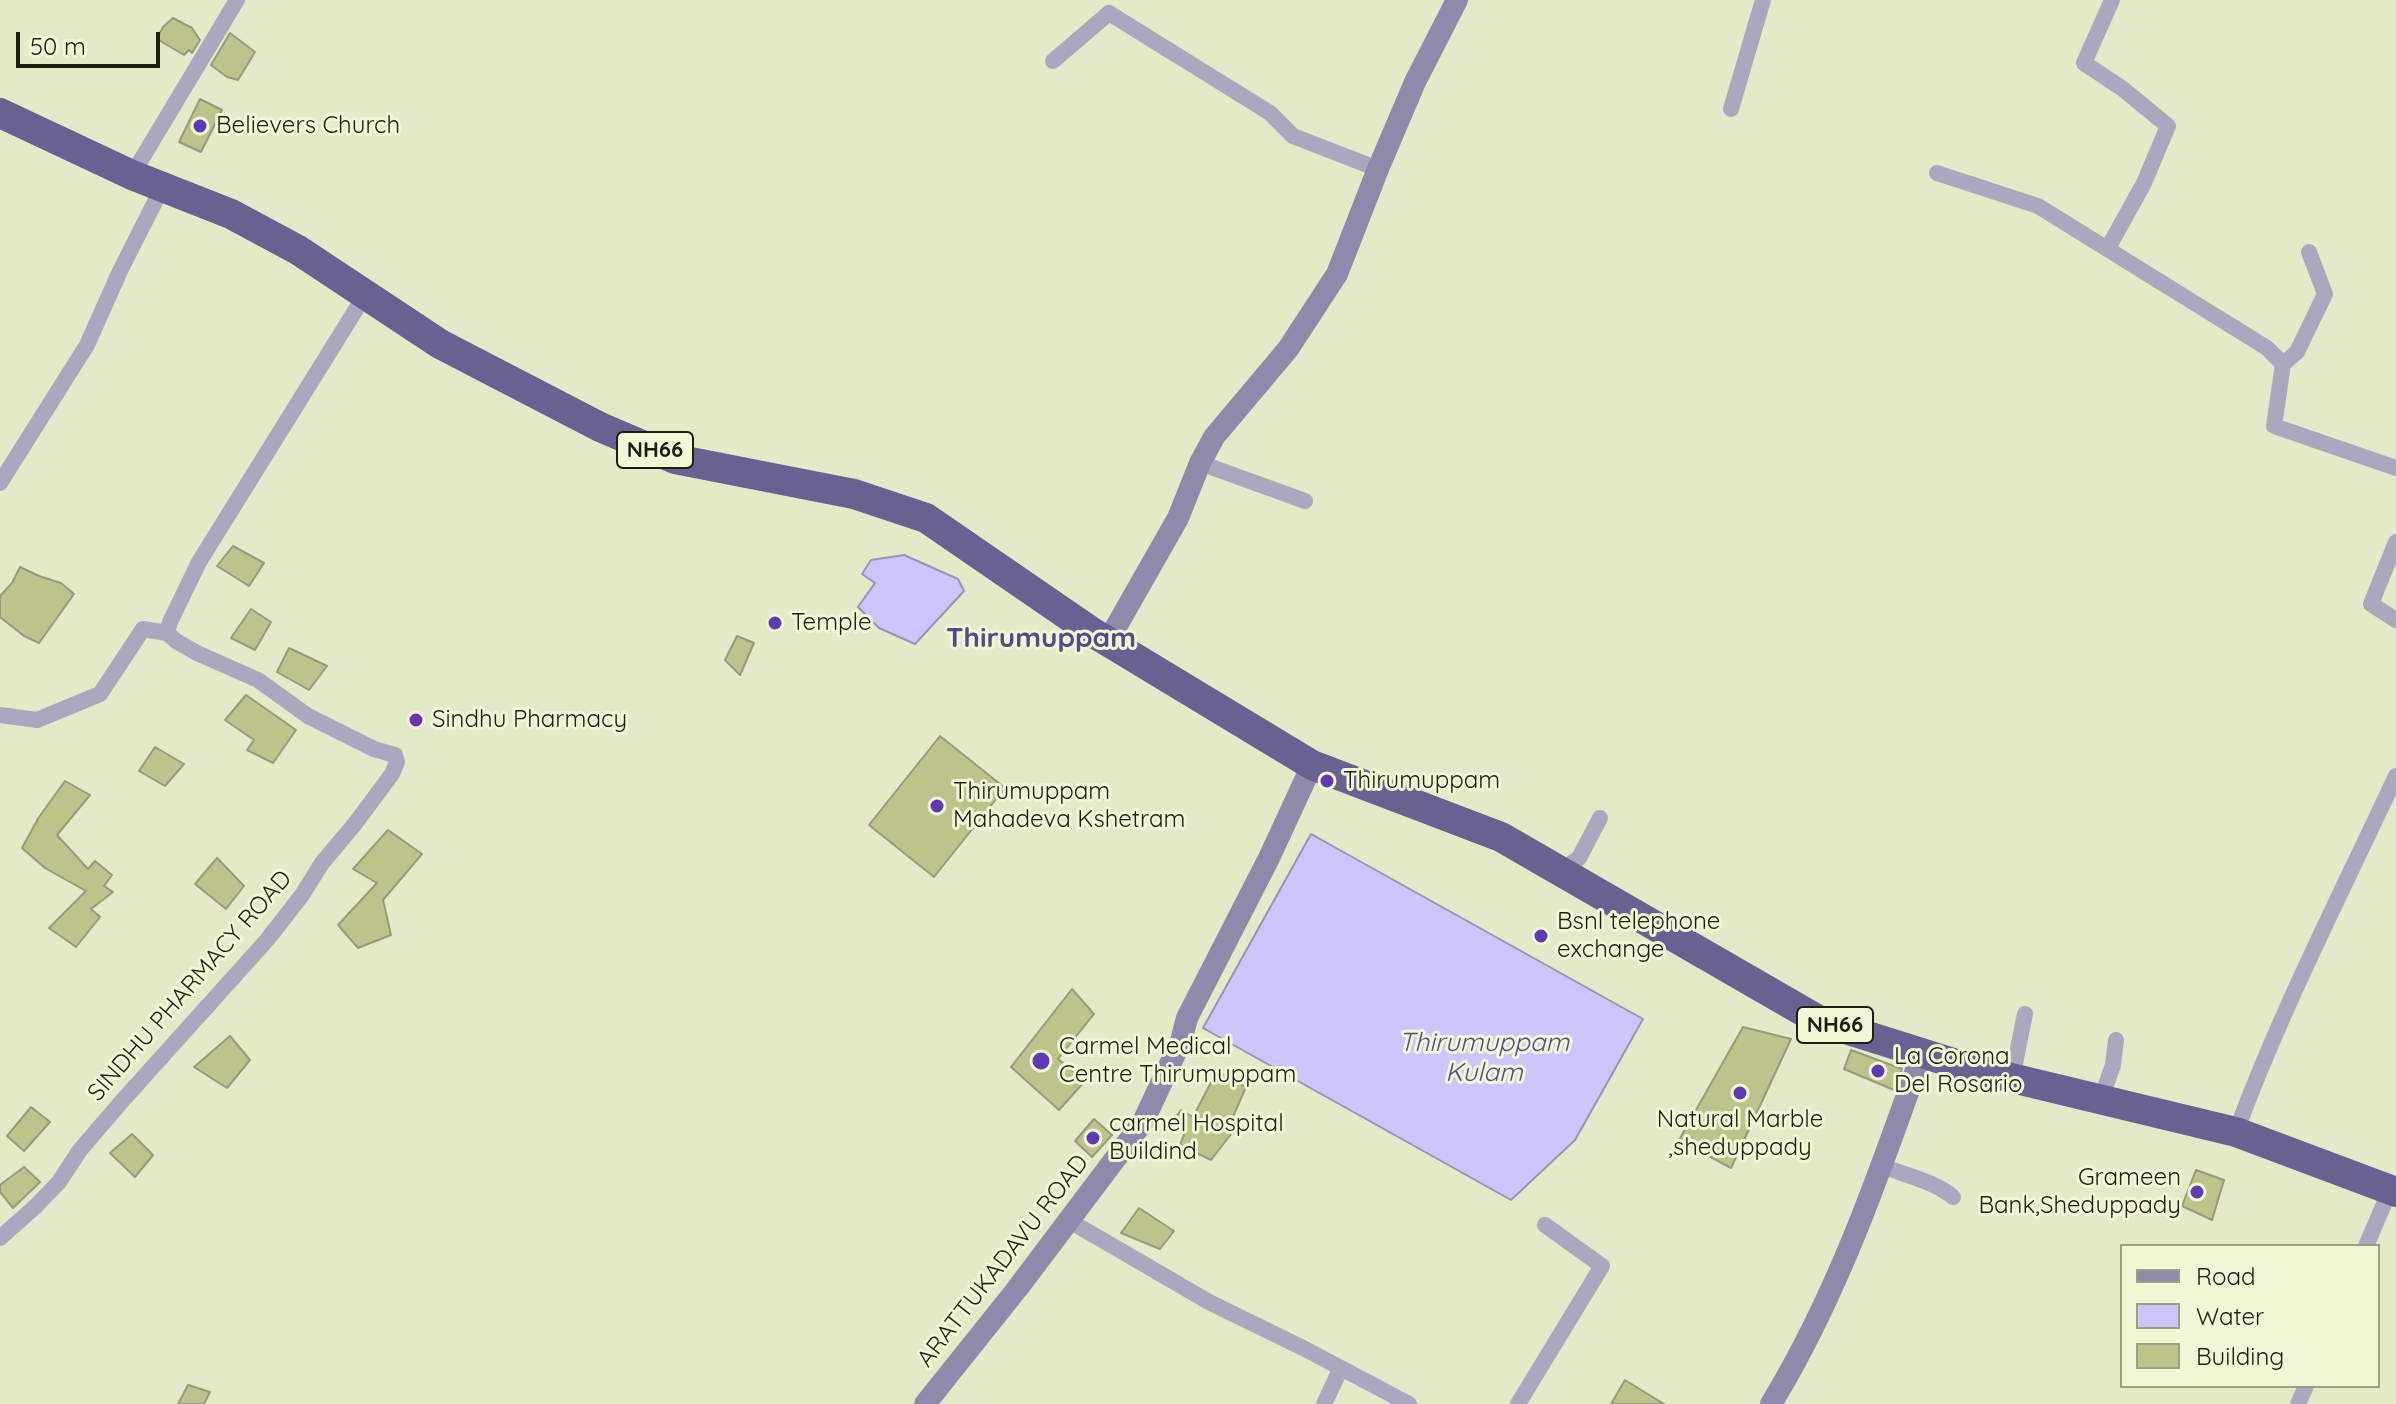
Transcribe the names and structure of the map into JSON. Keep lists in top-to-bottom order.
{
  "streets": {
    "highway": ["NH66"],
    "street": ["SINDHU PHARMACY ROAD", "ARATTUKADAVU ROAD"]
  },
  "crossings": [
    ["NH66", "ARATTUKADAVU ROAD"]
  ],
  "districts": ["Thirumuppam"],
  "water": ["Thirumuppam Kulam"],
  "places": [
    "Believers Church",
    "Temple",
    "Sindhu Pharmacy",
    "Thirumuppam",
    "Thirumuppam Mahadeva Kshetram",
    "Bsnl telephone exchange",
    "Carmel Medical Centre Thirumuppam",
    "La Corona Del Rosario",
    "Natural Marble ,sheduppady",
    "carmel Hospital Buildind",
    "Grameen Bank,Sheduppady"
  ],
  "legend": ["Road", "Water", "Building"],
  "scale_bar": "50 m"
}
